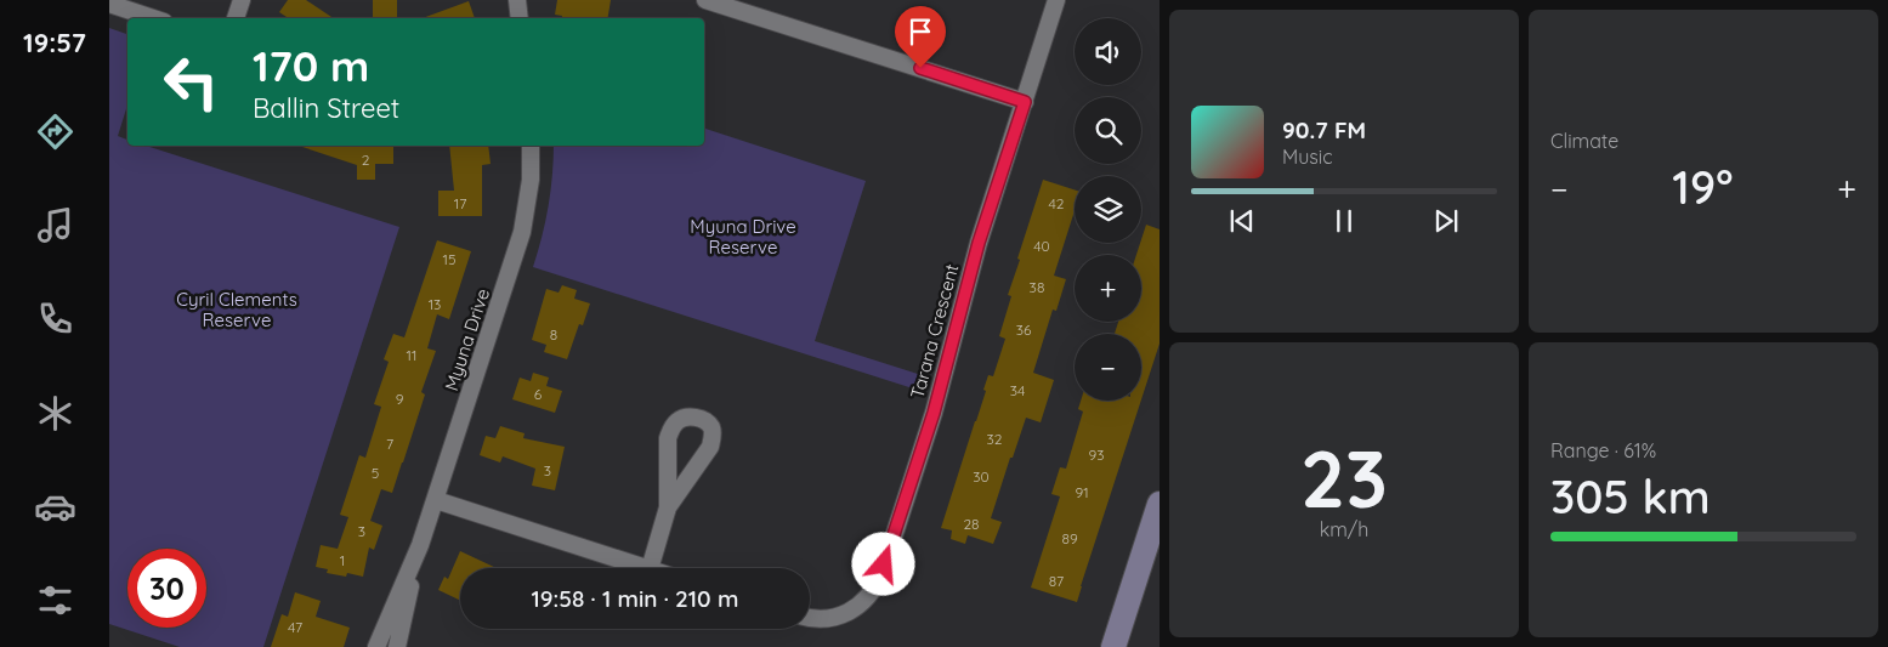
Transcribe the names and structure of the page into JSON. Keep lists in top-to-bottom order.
{
  "streets": {
    "street": ["Tarana Crescent", "Myuna Drive"]
  },
  "parks": ["Myuna Drive Reserve", "Cyril Clements Reserve"],
  "house_numbers": [
    "2",
    "17",
    "42",
    "40",
    "15",
    "38",
    "13",
    "36",
    "8",
    "11",
    "34",
    "6",
    "9",
    "32",
    "7",
    "93",
    "3",
    "5",
    "30",
    "91",
    "28",
    "3",
    "89",
    "1",
    "87",
    "47"
  ],
  "page": {
    "tabs": "19:57",
    "tile": [
      "Climate",
      ["23", "km/h"],
      ["Range · 61%", "305 km"]
    ],
    "map_buttons": ["+", "−"],
    "turn": ["170 m", "Ballin Street"],
    "song": ["90.7 FM", "Music"],
    "heat": ["−", "19°", "+"],
    "limit": "30",
    "trip": "19:58 · 1 min · 210 m"
  }
}
